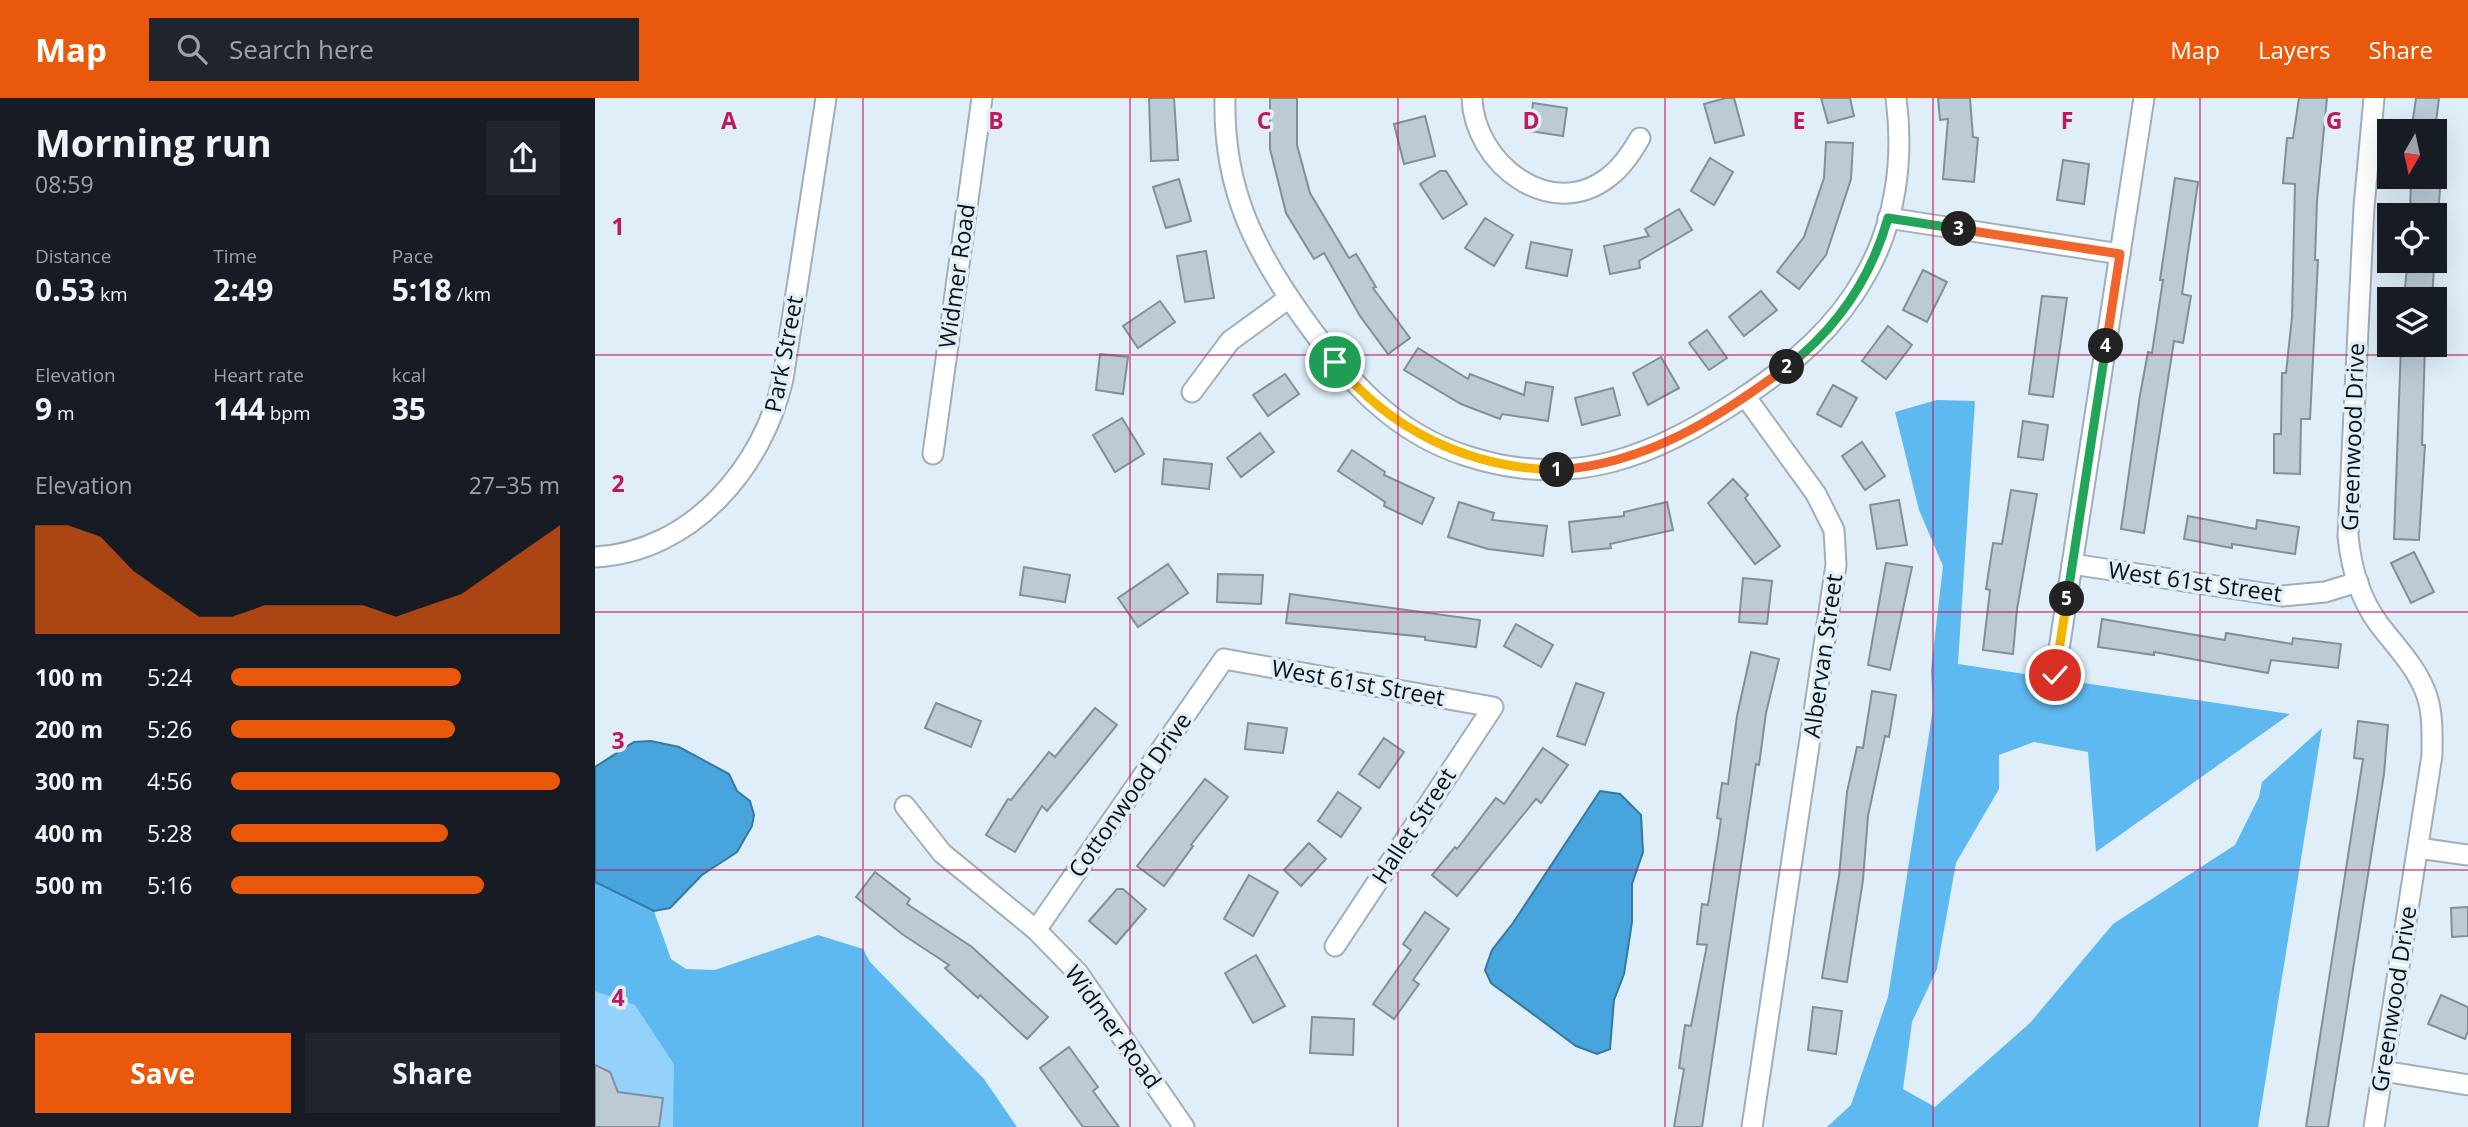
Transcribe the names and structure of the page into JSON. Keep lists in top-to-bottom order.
{
  "streets": {
    "street": [
      "Widmer Road",
      "Park Street",
      "Greenwood Drive",
      "West 61st Street",
      "Albervan Street",
      "Cottonwood Drive",
      "Hallet Street"
    ]
  },
  "crossings": [
    ["Widmer Road", "Cottonwood Drive"],
    ["Greenwood Drive", "West 61st Street"],
    ["West 61st Street", "Cottonwood Drive"],
    ["West 61st Street", "Hallet Street"]
  ],
  "north": "bottom",
  "page": {
    "header": "Map",
    "search": "Search here",
    "nav": ["Map", "Layers", "Share"],
    "heading": ["Morning run", "08:59"],
    "pins": [
      "3",
      "4",
      "2",
      "1",
      "5"
    ],
    "stats": [
      ["Distance", "0.53 km"],
      ["Time", "2:49"],
      ["Pace", "5:18 /km"],
      ["Elevation", "9 m"],
      ["Heart rate", "144 bpm"],
      ["kcal", "35"]
    ],
    "chart": ["Elevation", "27–35 m"],
    "list": [
      {
        "name": "100 m",
        "note": "5:24"
      },
      {
        "name": "200 m",
        "note": "5:26"
      },
      {
        "name": "300 m",
        "note": "4:56"
      },
      {
        "name": "400 m",
        "note": "5:28"
      },
      {
        "name": "500 m",
        "note": "5:16"
      }
    ],
    "buttons": ["Save", "Share"]
  },
  "grid": {
    "columns": [
      "A",
      "B",
      "C",
      "D",
      "E",
      "F",
      "G"
    ],
    "rows": [
      "1",
      "2",
      "3",
      "4"
    ]
  }
}
